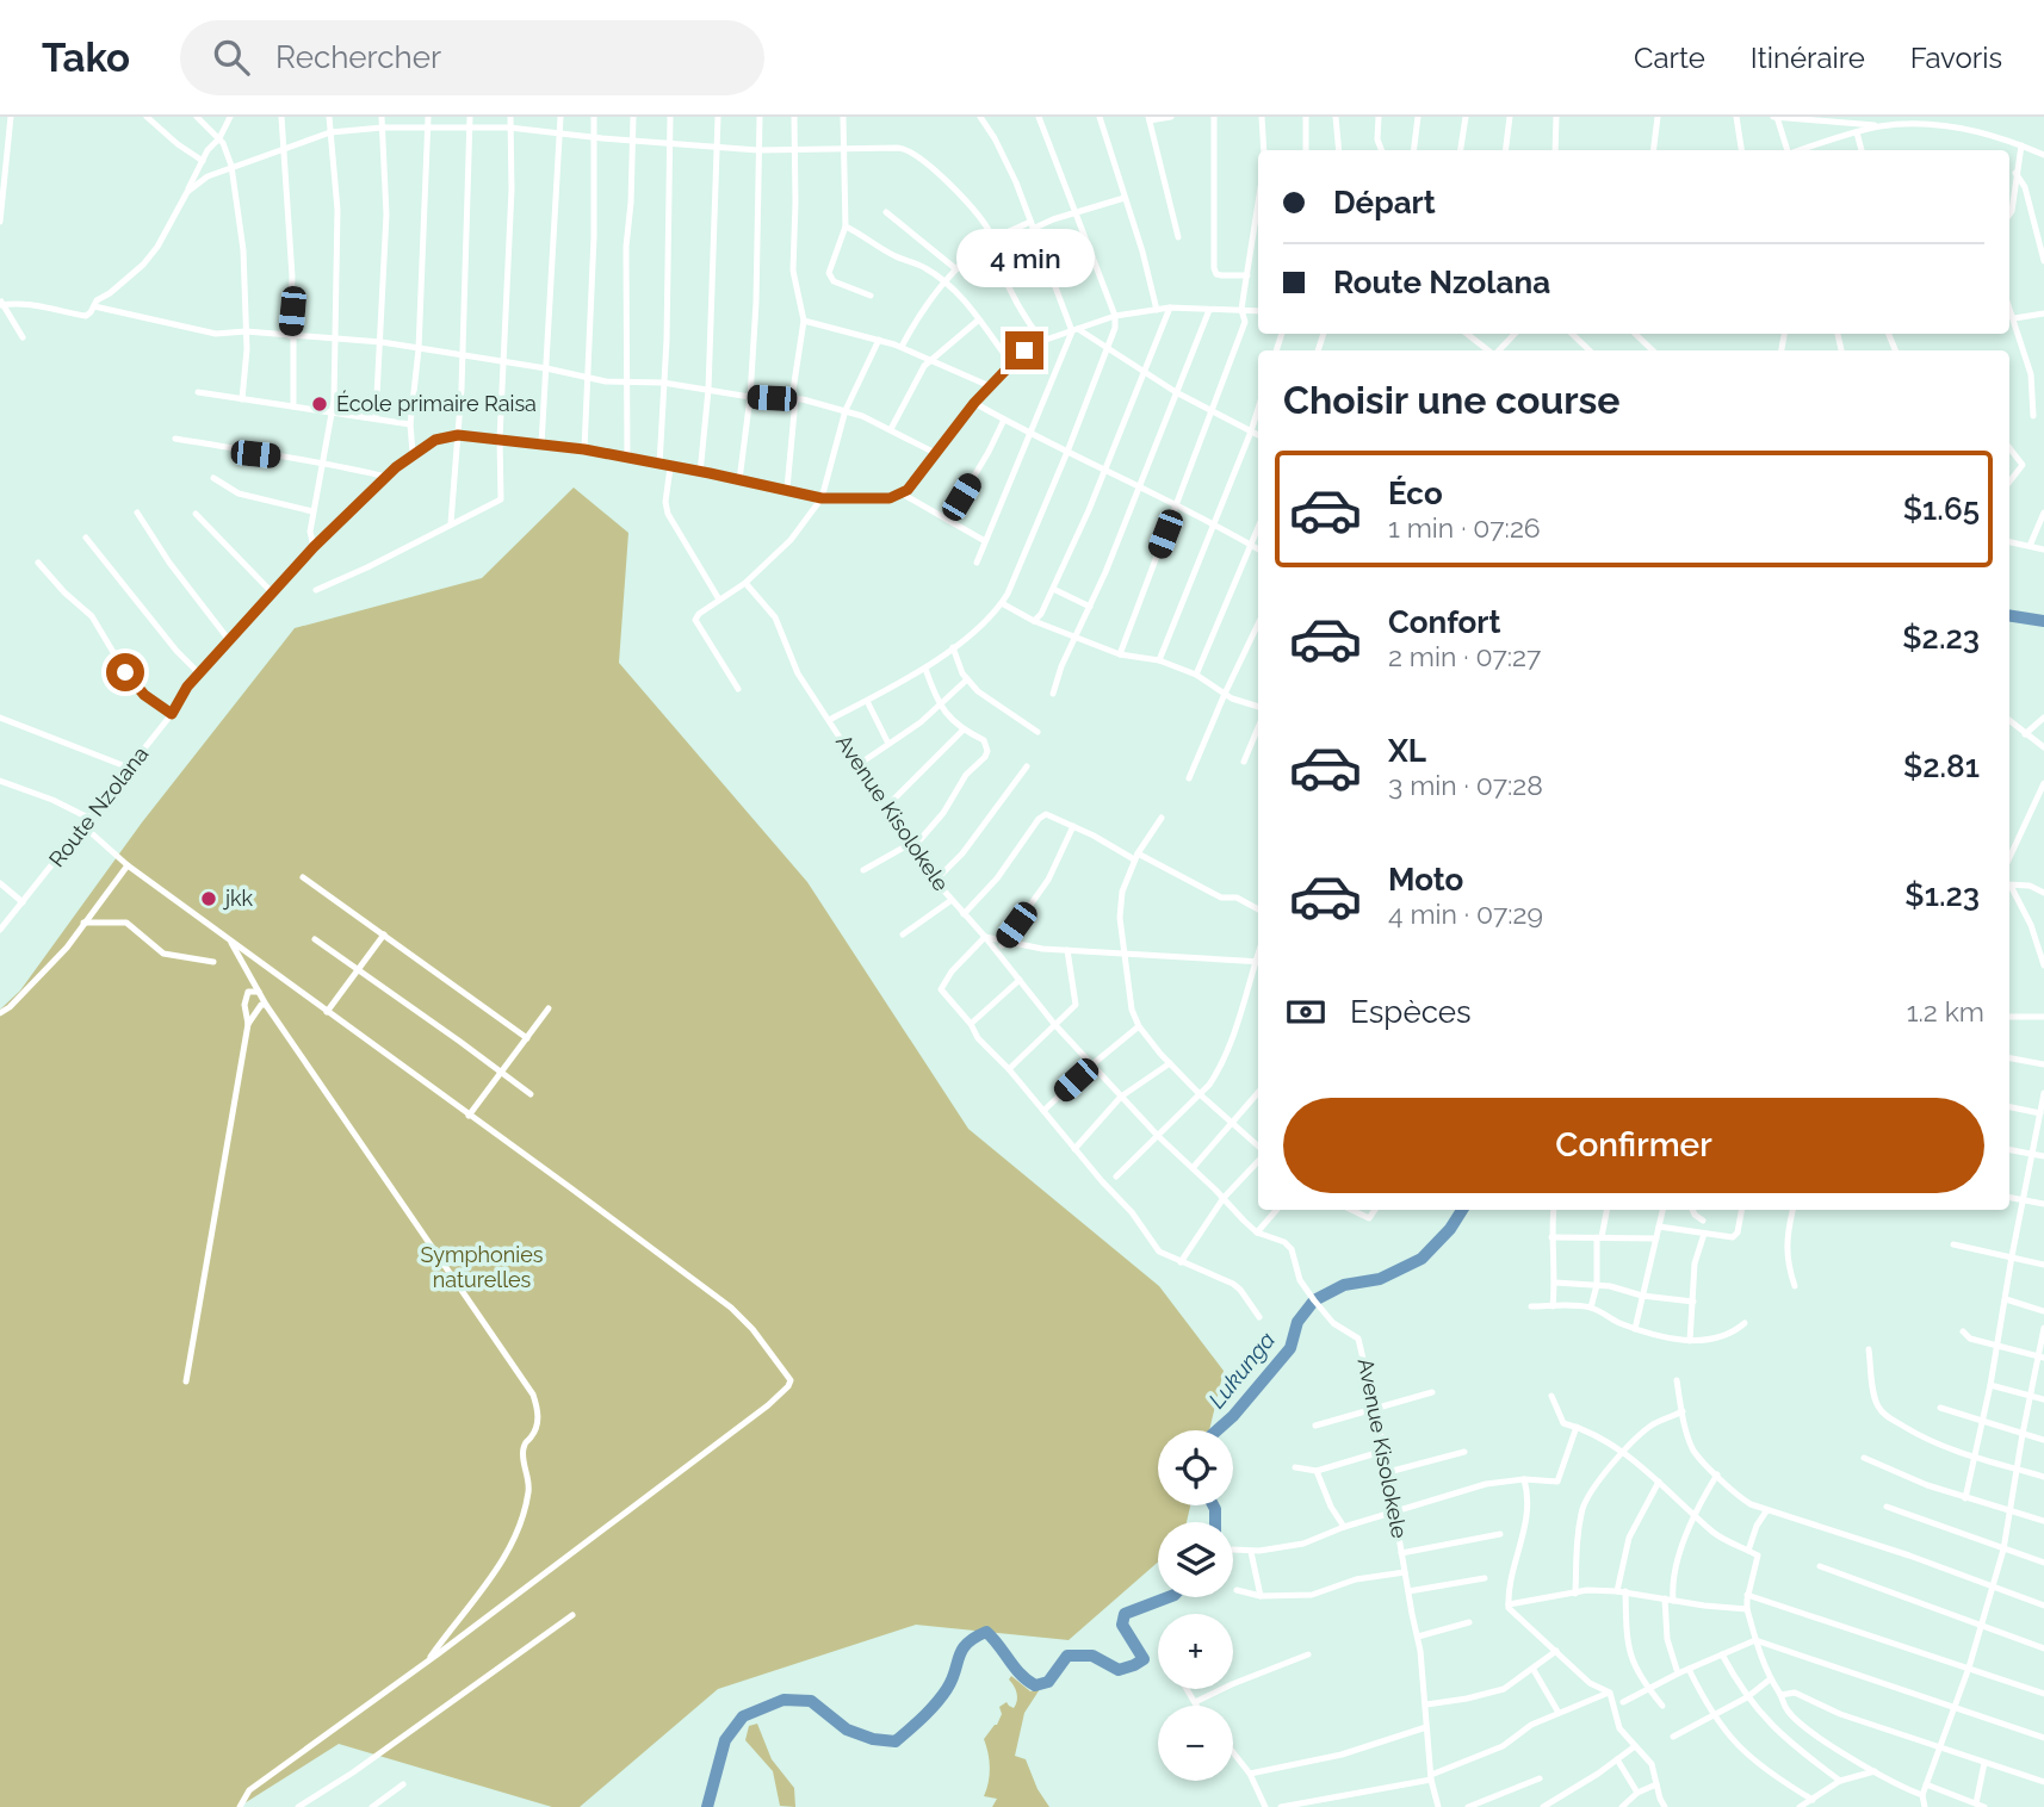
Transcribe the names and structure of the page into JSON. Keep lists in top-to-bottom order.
{
  "streets": {
    "street": ["Route Nzolana", "Avenue Kisolokele"]
  },
  "water": ["Lukunga"],
  "parks": ["Symphonies naturelles"],
  "places": ["École primaire Raisa", "jkk"],
  "page": {
    "header": "Tako",
    "search": "Rechercher",
    "nav": ["Carte", "Itinéraire", "Favoris"],
    "banner": ["Départ", "Route Nzolana"],
    "bubble": "4 min",
    "heading": "Choisir une course",
    "list": [
      {
        "name": "Éco",
        "note": "1 min · 07:26",
        "value": "$1.65"
      },
      {
        "name": "Confort",
        "note": "2 min · 07:27",
        "value": "$2.23"
      },
      {
        "name": "XL",
        "note": "3 min · 07:28",
        "value": "$2.81"
      },
      {
        "name": "Moto",
        "note": "4 min · 07:29",
        "value": "$1.23"
      }
    ],
    "pay": ["Espèces", "1.2 km"],
    "buttons": "Confirmer",
    "map_buttons": ["+", "−"]
  }
}
